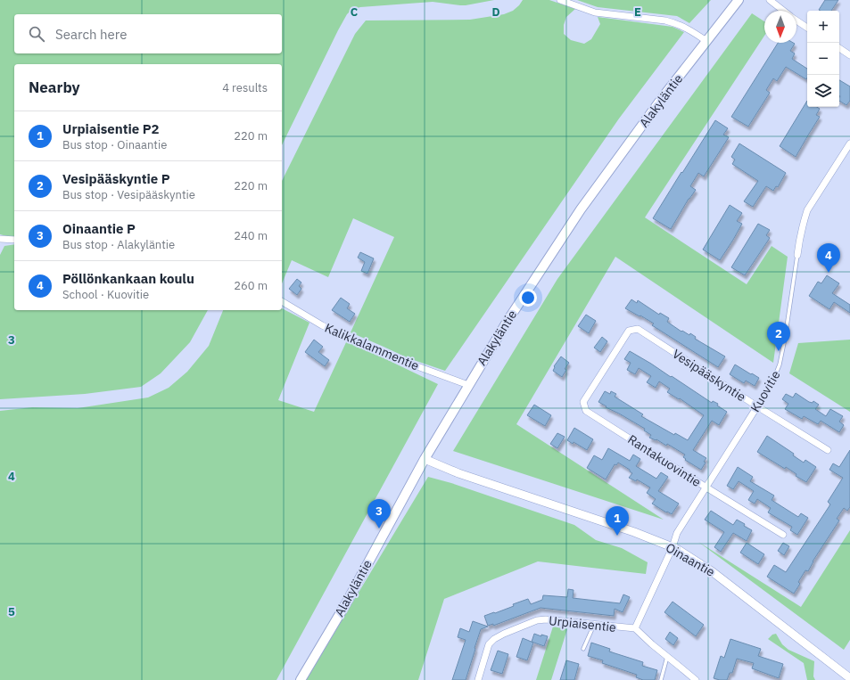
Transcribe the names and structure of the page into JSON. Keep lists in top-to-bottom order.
{
  "streets": {
    "main road": ["Alakyläntie"],
    "street": [
      "Kalikkalammentie",
      "Vesipääskyntie",
      "Kuovitie",
      "Rantakuovintie",
      "Oinaantie",
      "Urpiaisentie"
    ]
  },
  "crossings": [
    ["Alakyläntie", "Kalikkalammentie"],
    ["Alakyläntie", "Oinaantie"],
    ["Vesipääskyntie", "Kuovitie"],
    ["Vesipääskyntie", "Rantakuovintie"],
    ["Kuovitie", "Rantakuovintie"],
    ["Kuovitie", "Oinaantie"],
    ["Kuovitie", "Urpiaisentie"],
    ["Oinaantie", "Urpiaisentie"]
  ],
  "north": "bottom",
  "page": {
    "map_buttons": ["+", "−"],
    "search": "Search here",
    "heading": ["Nearby", "4 results"],
    "list": [
      {
        "mark": "1",
        "name": "Urpiaisentie P2",
        "note": "Bus stop · Oinaantie",
        "value": "220 m"
      },
      {
        "mark": "2",
        "name": "Vesipääskyntie P",
        "note": "Bus stop · Vesipääskyntie",
        "value": "220 m"
      },
      {
        "mark": "3",
        "name": "Oinaantie P",
        "note": "Bus stop · Alakyläntie",
        "value": "240 m"
      },
      {
        "mark": "4",
        "name": "Pöllönkankaan koulu",
        "note": "School · Kuovitie",
        "value": "260 m"
      }
    ],
    "pins": [
      "4",
      "2",
      "3",
      "1"
    ]
  },
  "grid": {
    "columns": ["C", "D", "E"],
    "rows": ["3", "4", "5"]
  }
}
